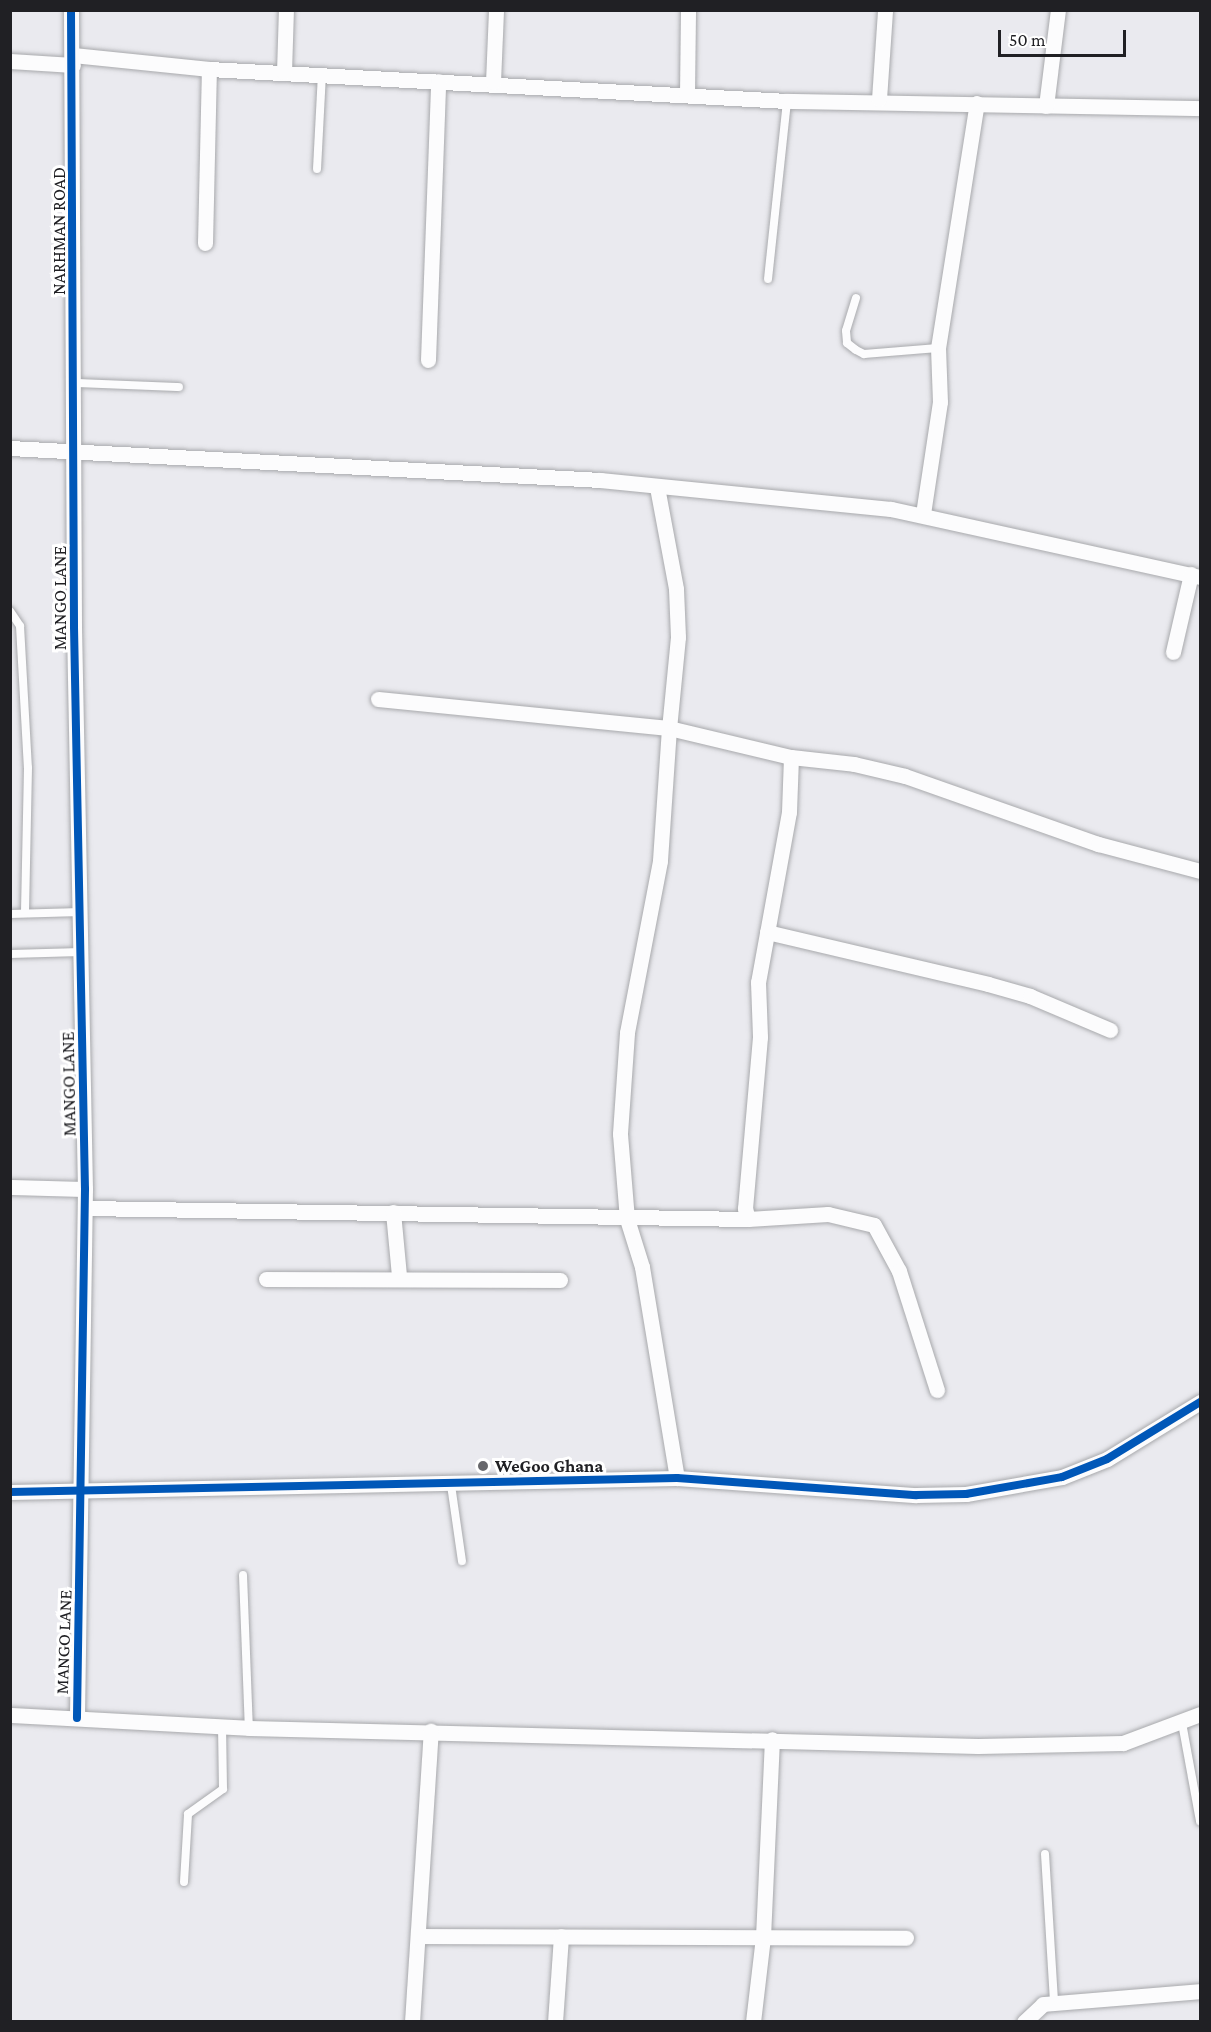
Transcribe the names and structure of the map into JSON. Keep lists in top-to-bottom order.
{
  "streets": {
    "street": ["NARHMAN ROAD", "MANGO LANE"]
  },
  "crossings": [
    ["NARHMAN ROAD", "MANGO LANE"]
  ],
  "places": ["WeGoo Ghana"],
  "scale_bar": "50 m"
}
